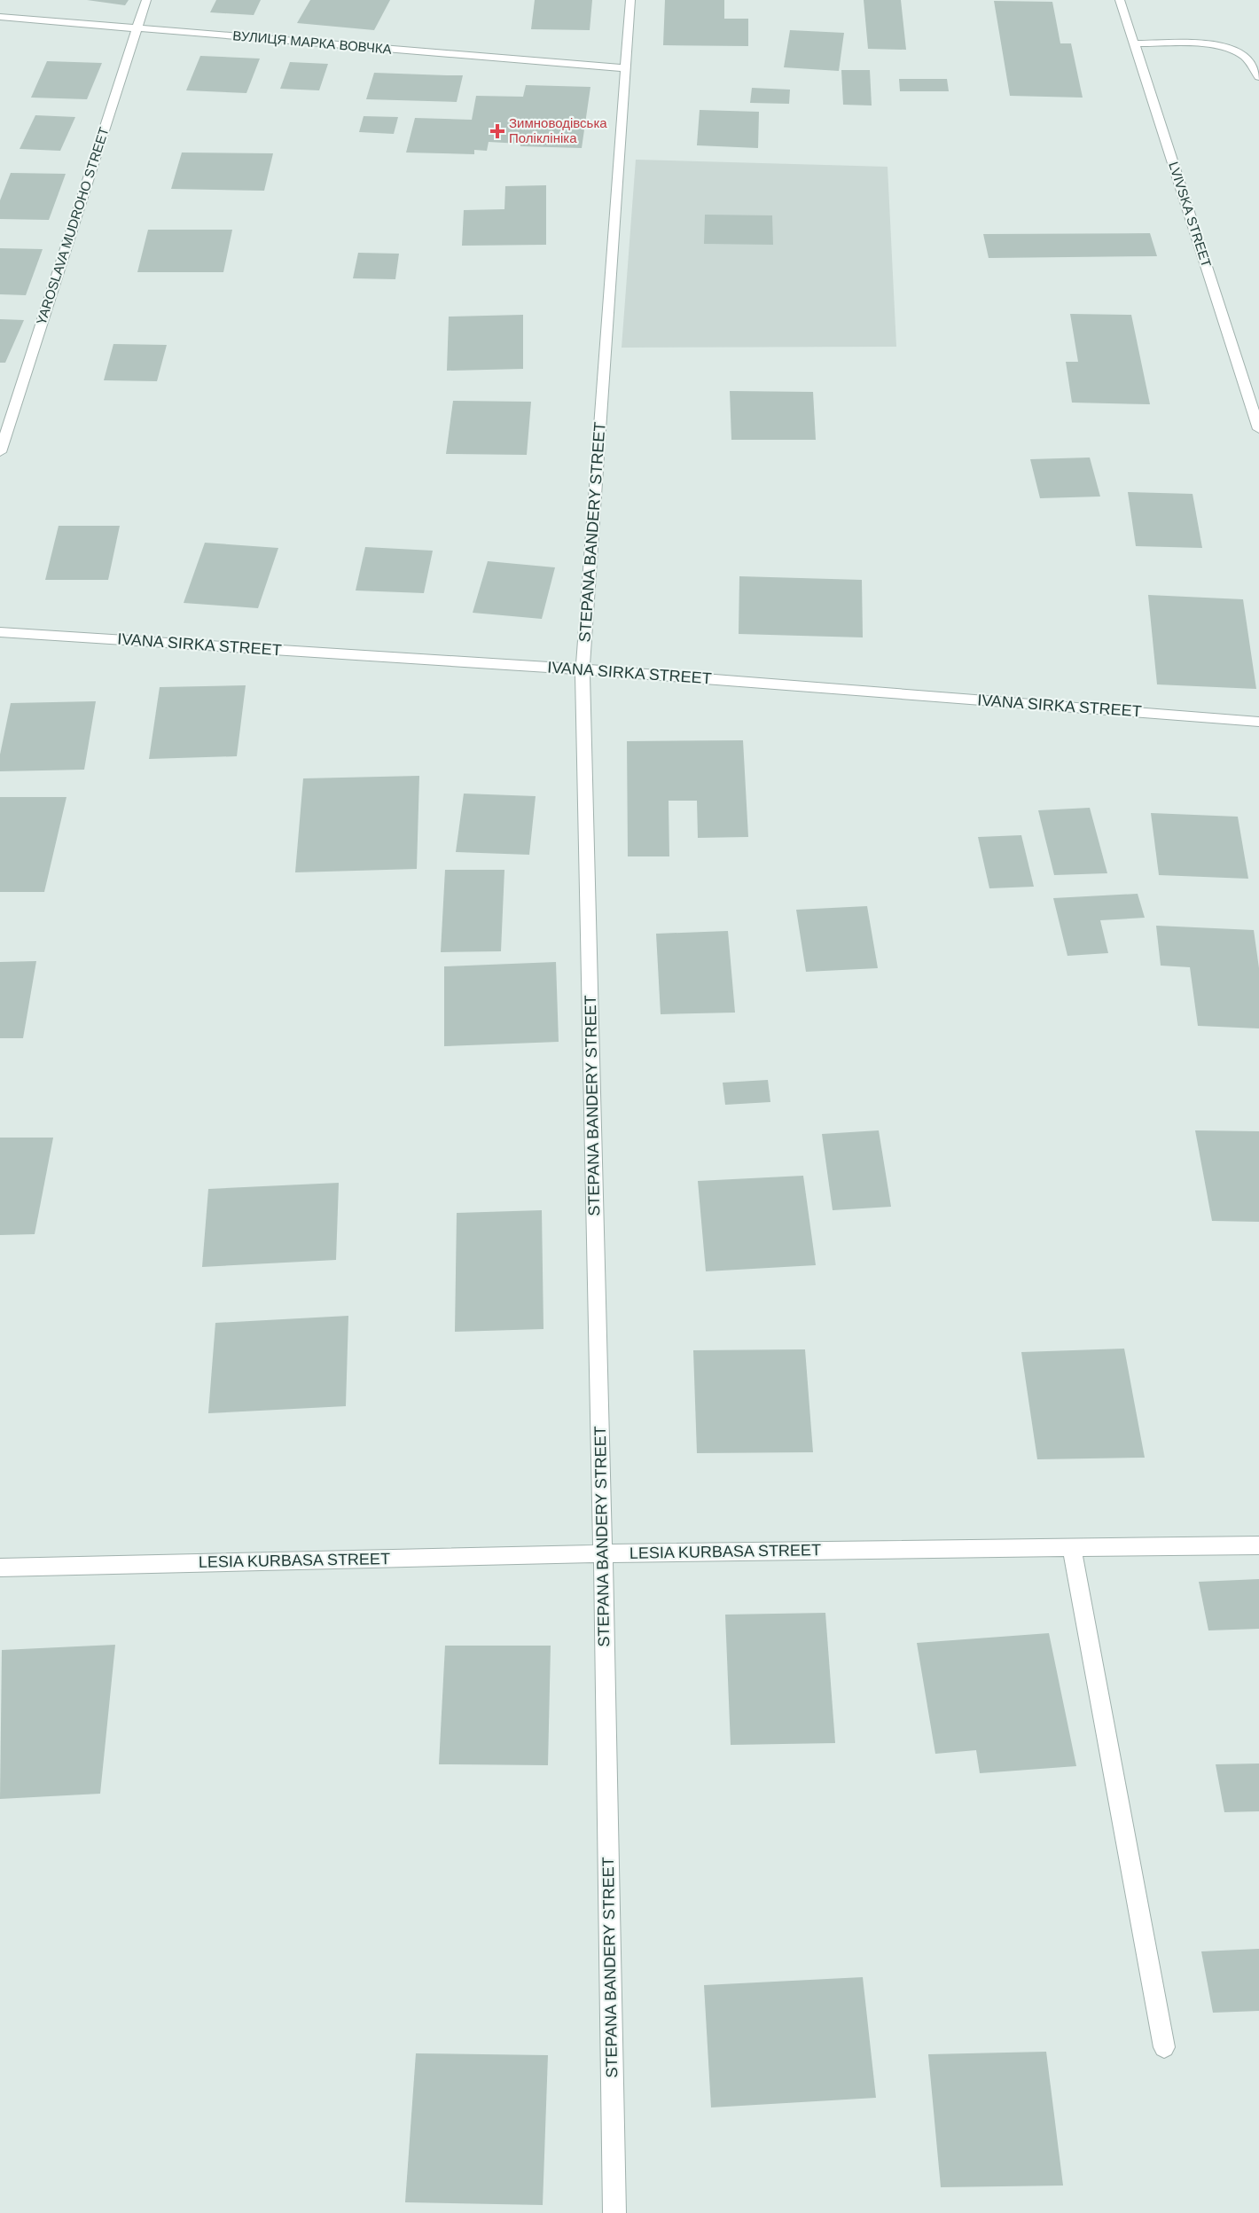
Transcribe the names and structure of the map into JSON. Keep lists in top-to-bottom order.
{
  "streets": {
    "street": [
      "ВУЛИЦЯ МАРКА ВОВЧКА",
      "LVIVSKA STREET",
      "YAROSLAVA MUDROHO STREET",
      "STEPANA BANDERY STREET",
      "IVANA SIRKA STREET",
      "LESIA KURBASA STREET"
    ]
  },
  "crossings": [
    ["ВУЛИЦЯ МАРКА ВОВЧКА", "YAROSLAVA MUDROHO STREET"],
    ["ВУЛИЦЯ МАРКА ВОВЧКА", "STEPANA BANDERY STREET"],
    ["STEPANA BANDERY STREET", "IVANA SIRKA STREET"],
    ["STEPANA BANDERY STREET", "LESIA KURBASA STREET"]
  ],
  "places": {
    "health": ["Зимноводівська Поліклініка"]
  }
}
